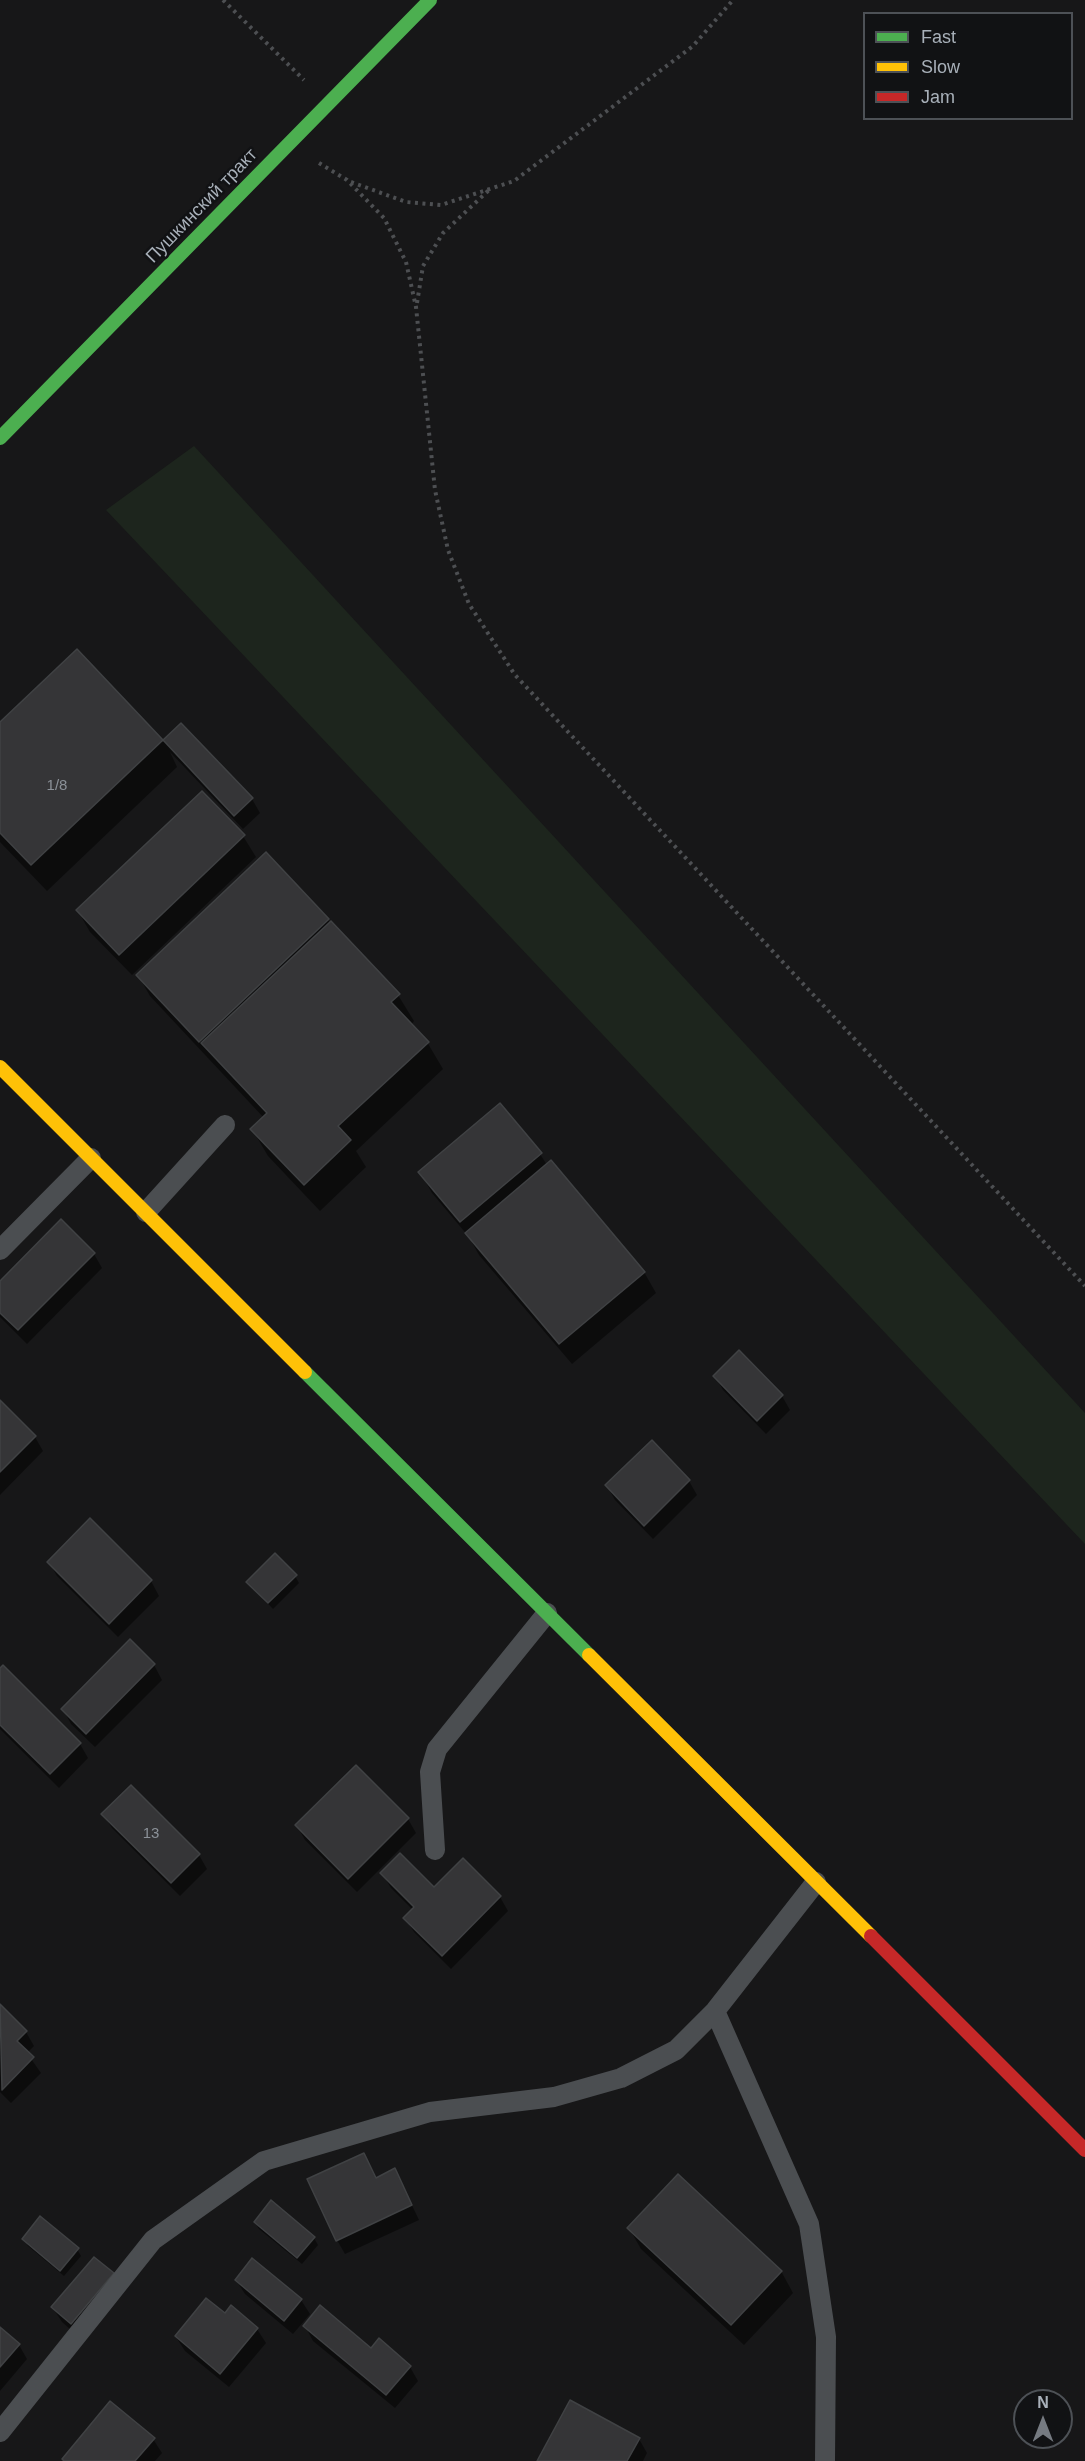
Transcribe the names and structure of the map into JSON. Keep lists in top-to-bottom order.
{
  "streets": {
    "street": ["Пушкинский тракт"]
  },
  "house_numbers": ["1/8", "13"],
  "legend": ["Fast", "Slow", "Jam"],
  "north": "top"
}
